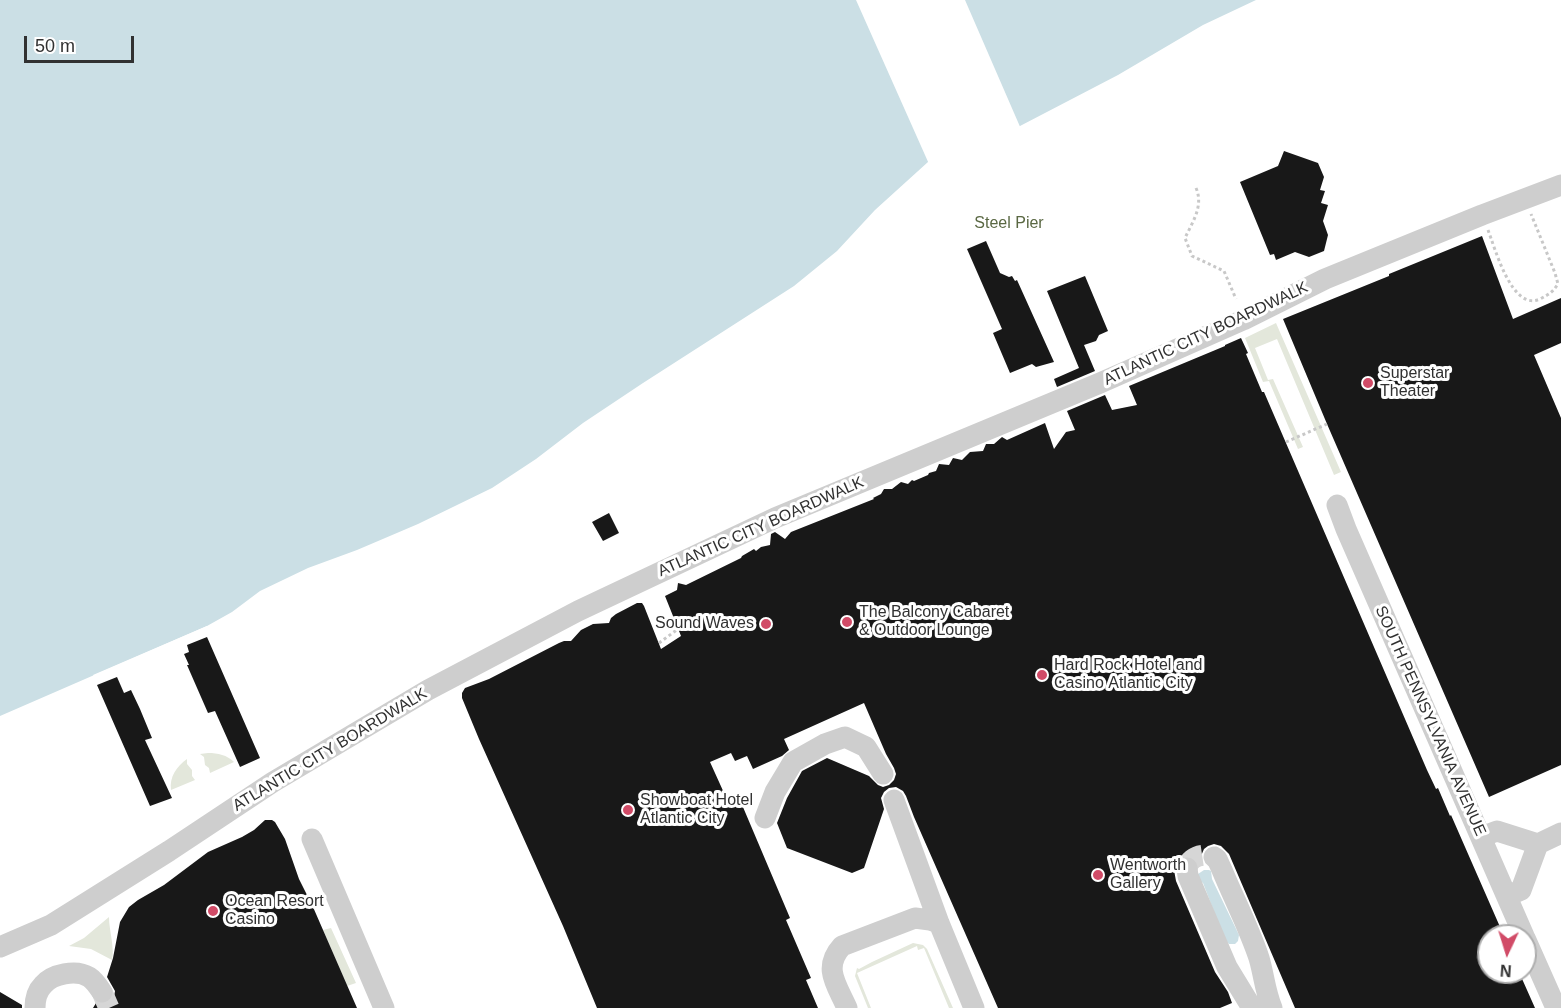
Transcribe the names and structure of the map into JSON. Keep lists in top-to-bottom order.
{
  "streets": {
    "street": ["ATLANTIC CITY BOARDWALK", "SOUTH PENNSYLVANIA AVENUE"]
  },
  "parks": ["Steel Pier"],
  "places": [
    "Superstar Theater",
    "The Balcony Cabaret & Outdoor Lounge",
    "Sound Waves",
    "Hard Rock Hotel and Casino Atlantic City",
    "Showboat Hotel Atlantic City",
    "Wentworth Gallery",
    "Ocean Resort Casino"
  ],
  "scale_bar": "50 m",
  "north": "bottom"
}
